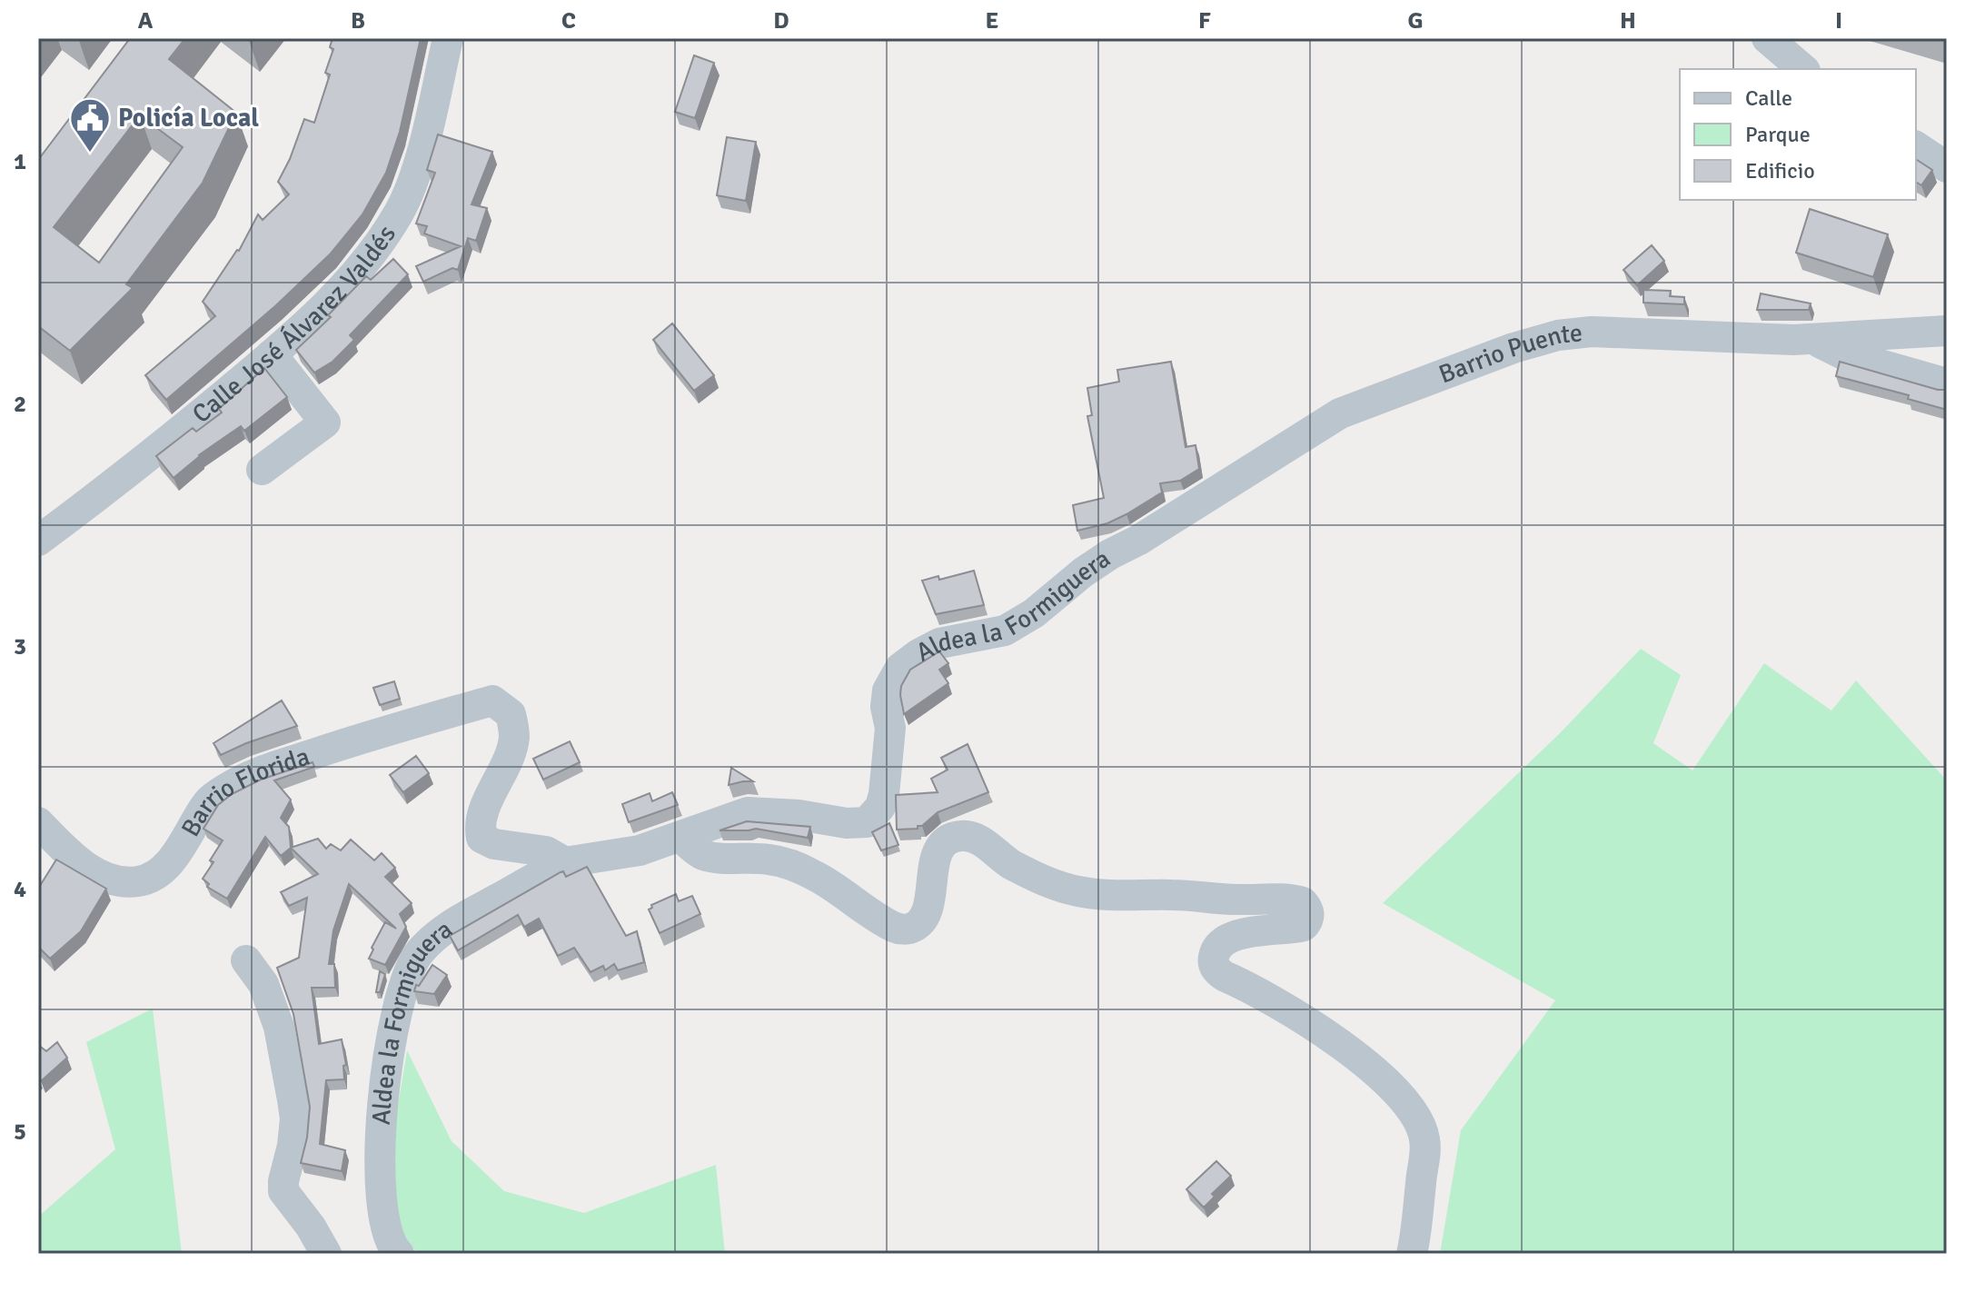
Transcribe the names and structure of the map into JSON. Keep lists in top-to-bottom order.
{
  "streets": {
    "street": [
      "Calle José Álvarez Valdés",
      "Barrio Puente",
      "Aldea la Formiguera",
      "Barrio Florida"
    ]
  },
  "crossings": [
    ["Barrio Puente", "Aldea la Formiguera"],
    ["Aldea la Formiguera", "Barrio Florida"]
  ],
  "places": {
    "public building": ["Policía Local"]
  },
  "legend": ["Calle", "Parque", "Edificio"],
  "grid": {
    "columns": [
      "A",
      "B",
      "C",
      "D",
      "E",
      "F",
      "G",
      "H",
      "I"
    ],
    "rows": [
      "1",
      "2",
      "3",
      "4",
      "5"
    ]
  }
}
